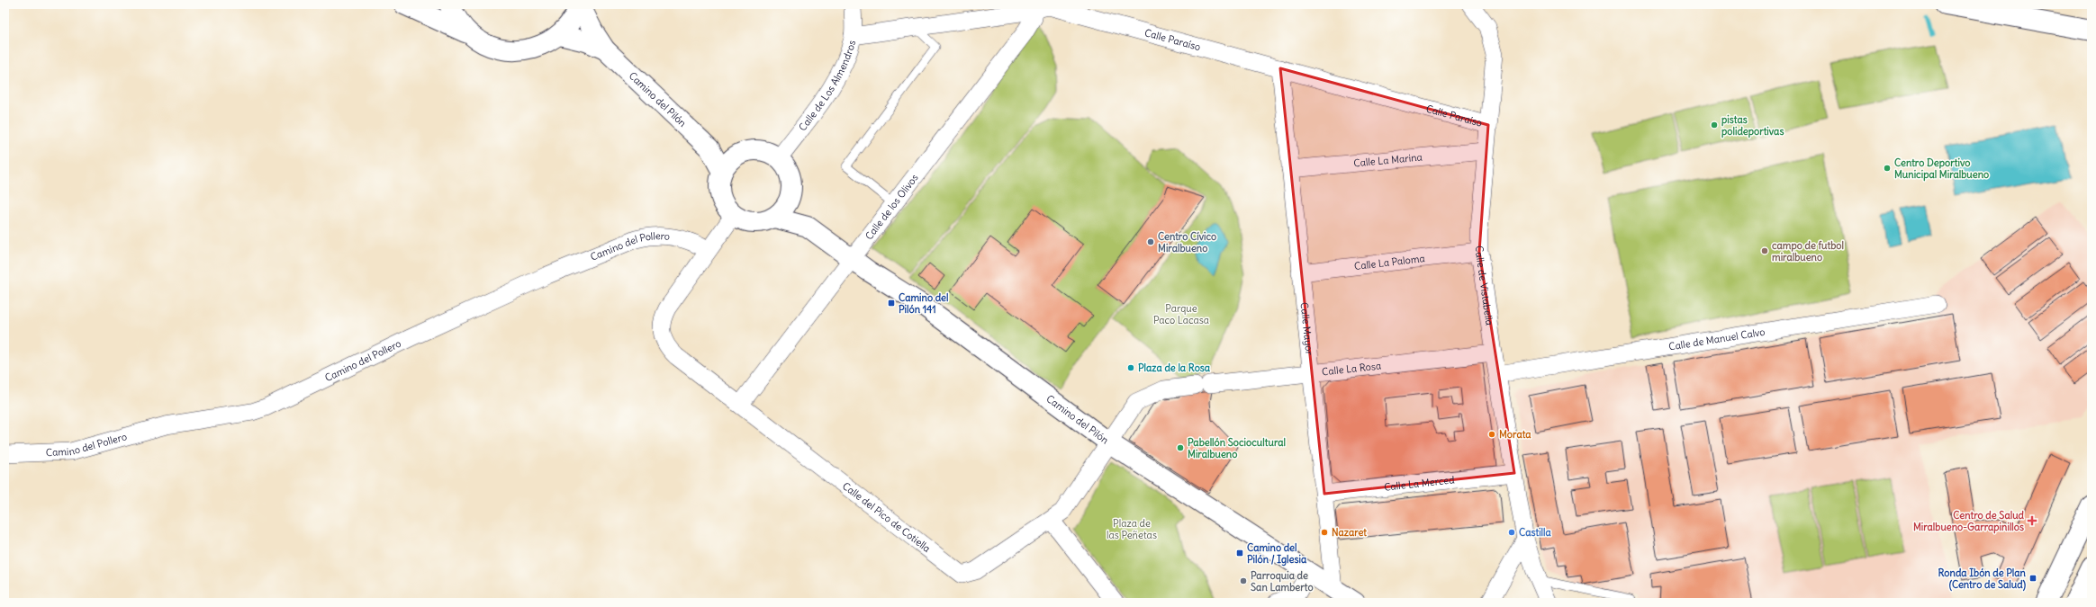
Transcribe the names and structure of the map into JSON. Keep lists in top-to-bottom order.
{
  "streets": {
    "main road": ["Camino del Pilón"],
    "street": [
      "Calle Paraíso",
      "Calle de Los Almendros",
      "Calle La Marina",
      "Calle de los Olivos",
      "Camino del Pollero",
      "Calle La Paloma",
      "Calle de Vistabella",
      "Calle Mayor",
      "Calle de Manuel Calvo",
      "Calle La Rosa",
      "Calle La Merced",
      "Calle del Pico de Cotiella"
    ]
  },
  "crossings": [
    ["Calle Paraíso", "Calle de Los Almendros"],
    ["Calle Paraíso", "Calle de los Olivos"],
    ["Calle Paraíso", "Calle de Vistabella"],
    ["Calle Paraíso", "Calle Mayor"],
    ["Calle de Los Almendros", "Camino del Pilón"],
    ["Camino del Pilón", "Calle de los Olivos"],
    ["Camino del Pilón", "Calle Mayor"],
    ["Camino del Pilón", "Calle La Rosa"],
    ["Camino del Pilón", "Calle del Pico de Cotiella"],
    ["Calle La Marina", "Calle de Vistabella"],
    ["Calle La Marina", "Calle Mayor"],
    ["Calle de los Olivos", "Calle del Pico de Cotiella"],
    ["Camino del Pollero", "Calle del Pico de Cotiella"],
    ["Calle La Paloma", "Calle de Vistabella"],
    ["Calle La Paloma", "Calle Mayor"],
    ["Calle de Vistabella", "Calle de Manuel Calvo"],
    ["Calle de Vistabella", "Calle La Rosa"],
    ["Calle de Vistabella", "Calle La Merced"],
    ["Calle Mayor", "Calle La Rosa"],
    ["Calle Mayor", "Calle La Merced"],
    ["Calle La Rosa", "Calle del Pico de Cotiella"]
  ],
  "parks": ["Parque Paco Lacasa", "Plaza de las Peñetas"],
  "places": {
    "other": [
      "pistas polideportivas",
      "Centro Deportivo Municipal Miralbueno",
      "Centro Cívico Miralbueno",
      "campo de futbol miralbueno",
      "Plaza de la Rosa",
      "Morata",
      "Pabellón Sociocultural Miralbueno",
      "Nazaret",
      "Castilla",
      "Parroquia de San Lamberto"
    ],
    "transit": ["Camino del Pilón 141", "Camino del Pilón / Iglesia", "Ronda Ibón de Plan (Centro de Salud)"],
    "health": ["Centro de Salud Miralbueno-Garrapinillos"]
  }
}
